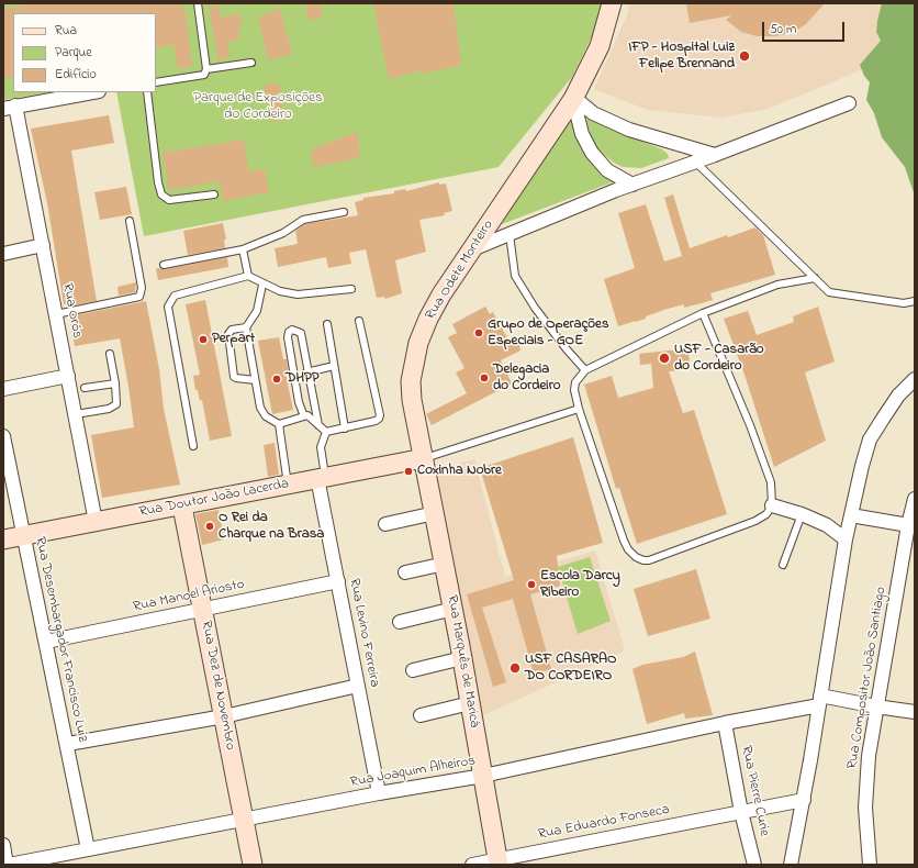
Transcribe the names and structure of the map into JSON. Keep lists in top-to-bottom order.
{
  "streets": {
    "main road": [
      "Rua Odete Monteiro",
      "Rua Doutor João Lacerda",
      "Rua Marquês de Maricá",
      "Rua Dez de Novembro"
    ],
    "street": [
      "Rua Orós",
      "Rua Manoel Ariosto",
      "Rua Levino Ferreira",
      "Rua Desembargador Francisco Luiz",
      "Rua Compositor João Santiago",
      "Rua Joaquim Alheiros",
      "Rua Pierre Curie",
      "Rua Eduardo Fonseca"
    ]
  },
  "crossings": [
    ["Rua Odete Monteiro", "Rua Doutor João Lacerda"],
    ["Rua Odete Monteiro", "Rua Marquês de Maricá"],
    ["Rua Orós", "Rua Doutor João Lacerda"],
    ["Rua Doutor João Lacerda", "Rua Levino Ferreira"],
    ["Rua Doutor João Lacerda", "Rua Desembargador Francisco Luiz"],
    ["Rua Doutor João Lacerda", "Rua Marquês de Maricá"],
    ["Rua Doutor João Lacerda", "Rua Dez de Novembro"],
    ["Rua Manoel Ariosto", "Rua Levino Ferreira"],
    ["Rua Manoel Ariosto", "Rua Desembargador Francisco Luiz"],
    ["Rua Manoel Ariosto", "Rua Dez de Novembro"],
    ["Rua Levino Ferreira", "Rua Joaquim Alheiros"],
    ["Rua Desembargador Francisco Luiz", "Rua Joaquim Alheiros"],
    ["Rua Marquês de Maricá", "Rua Joaquim Alheiros"],
    ["Rua Marquês de Maricá", "Rua Eduardo Fonseca"],
    ["Rua Dez de Novembro", "Rua Joaquim Alheiros"],
    ["Rua Joaquim Alheiros", "Rua Pierre Curie"],
    ["Rua Pierre Curie", "Rua Eduardo Fonseca"]
  ],
  "parks": ["Parque de Exposições do Cordeiro"],
  "places": [
    "IFP - Hospital Luiz Felipe Brennand",
    "Grupo de Operações Especiais - GOE",
    "Perpart",
    "USF - Casarão do Cordeiro",
    "Delegacia do Cordeiro",
    "DHPP",
    "Coxinha Nobre",
    "O Rei da Charque na Brasa",
    "Escola Darcy Ribeiro",
    "USF CASARAO DO CORDEIRO"
  ],
  "legend": ["Rua", "Parque", "Edifício"],
  "scale_bar": "50 m"
}
